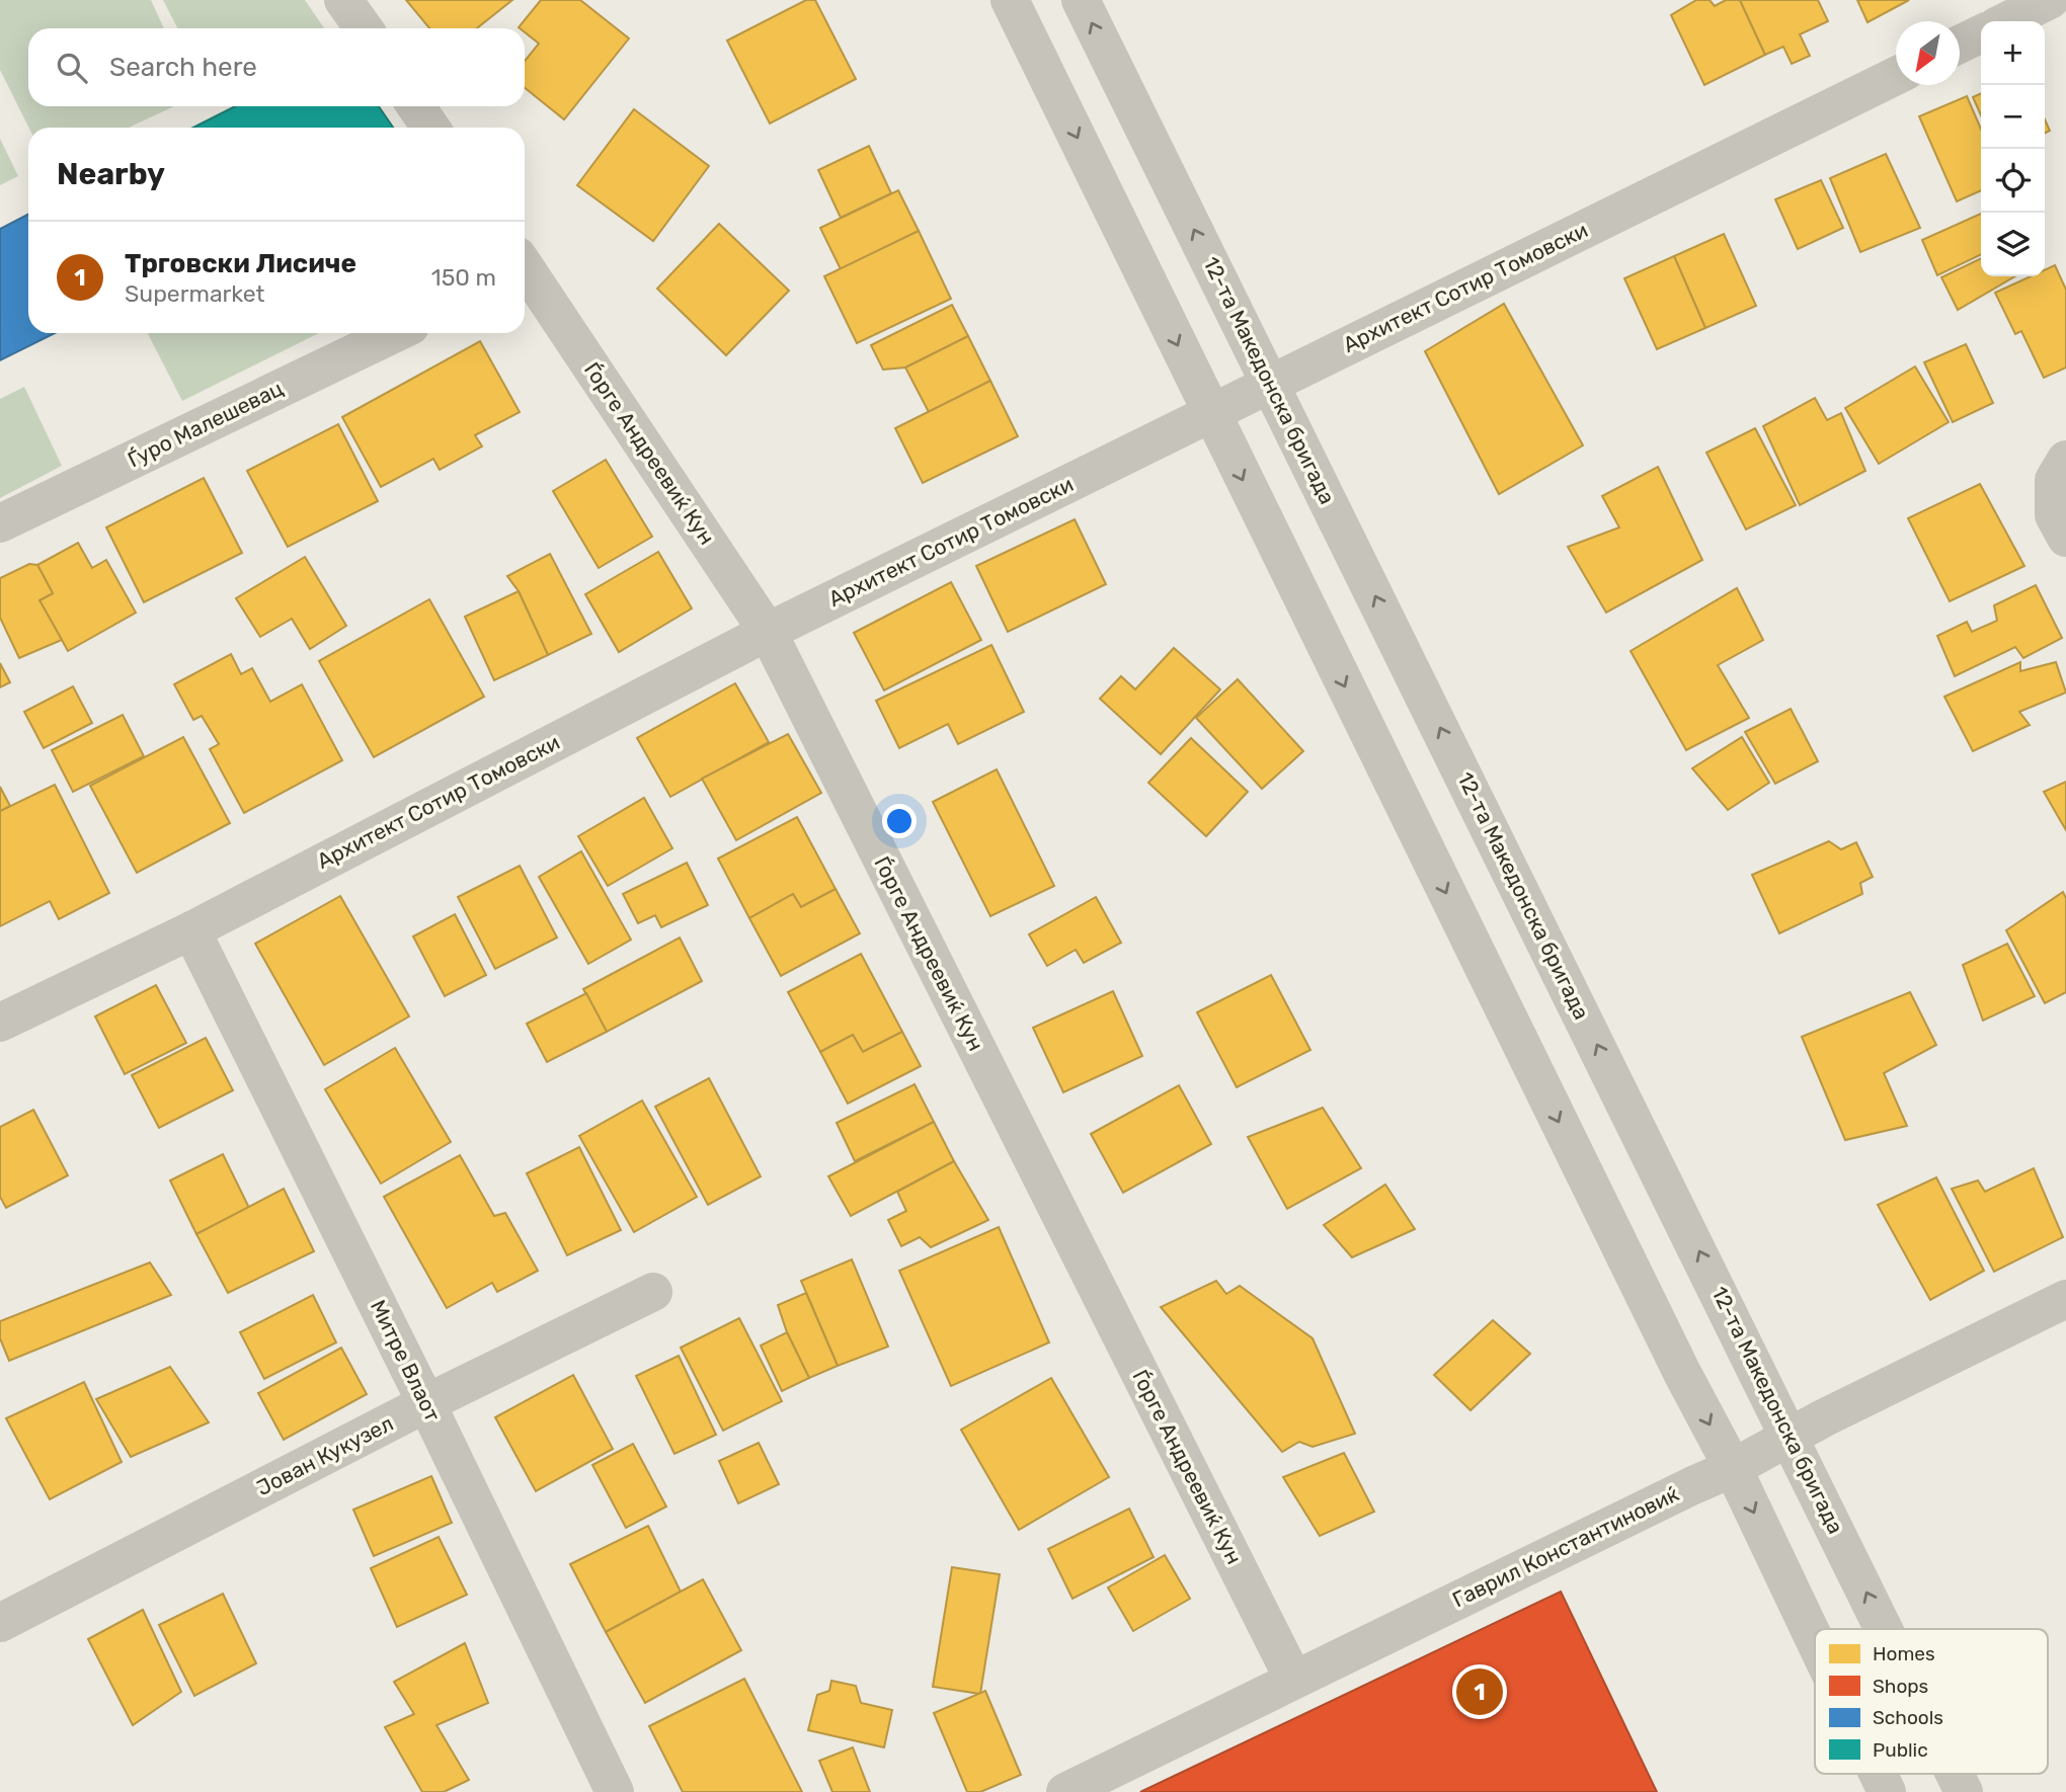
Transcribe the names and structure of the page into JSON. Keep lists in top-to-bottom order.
{
  "streets": {
    "street": [
      "Архитект Сотир Томовски",
      "12-та Македонска бригада",
      "Ѓуро Малешевац",
      "Ѓорге Андреевиќ Кун",
      "Митре Влаот",
      "Јован Кукузел",
      "Гаврил Константиновиќ"
    ]
  },
  "crossings": [
    ["Архитект Сотир Томовски", "12-та Македонска бригада"],
    ["Архитект Сотир Томовски", "Ѓорге Андреевиќ Кун"],
    ["Архитект Сотир Томовски", "Митре Влаот"],
    ["12-та Македонска бригада", "Гаврил Константиновиќ"],
    ["Ѓорге Андреевиќ Кун", "Гаврил Константиновиќ"],
    ["Митре Влаот", "Јован Кукузел"]
  ],
  "legend": [
    "Homes",
    "Shops",
    "Schools",
    "Public"
  ],
  "north": "bottom left",
  "page": {
    "map_buttons": ["+", "−"],
    "search": "Search here",
    "heading": "Nearby",
    "list": [
      {
        "mark": "1",
        "name": "Трговски Лисиче",
        "note": "Supermarket",
        "value": "150 m"
      }
    ],
    "pins": "1"
  }
}
